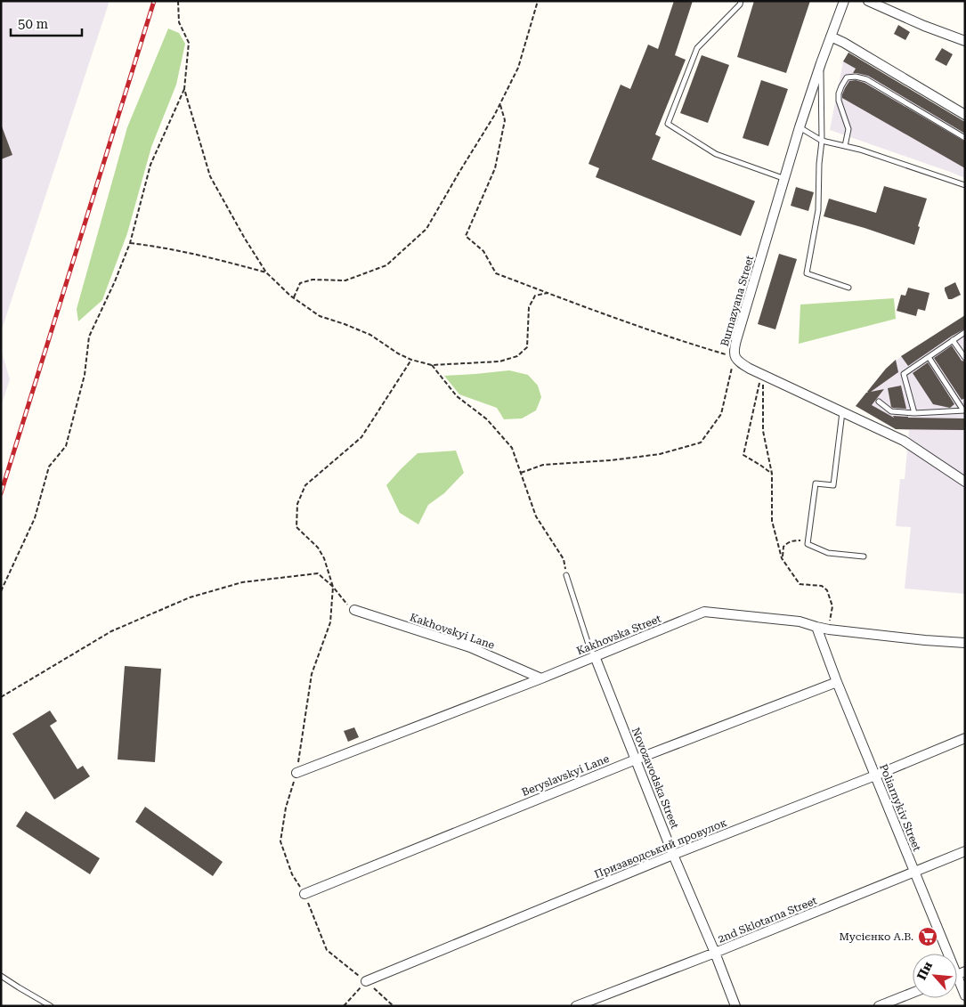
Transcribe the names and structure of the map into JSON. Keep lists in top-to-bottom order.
{
  "streets": {
    "street": [
      "Burnazyana Street",
      "Kakhovskyi Lane",
      "Kakhovska Street",
      "Beryslavskyi Lane",
      "Novozavodska Street",
      "Poliarnykiv Street",
      "Призаводський провулок",
      "2nd Sklotarna Street"
    ]
  },
  "crossings": [
    ["Kakhovskyi Lane", "Kakhovska Street"],
    ["Kakhovska Street", "Novozavodska Street"],
    ["Kakhovska Street", "Poliarnykiv Street"],
    ["Beryslavskyi Lane", "Novozavodska Street"],
    ["Beryslavskyi Lane", "Poliarnykiv Street"],
    ["Novozavodska Street", "Призаводський провулок"],
    ["Novozavodska Street", "2nd Sklotarna Street"],
    ["Poliarnykiv Street", "Призаводський провулок"],
    ["Poliarnykiv Street", "2nd Sklotarna Street"]
  ],
  "places": {
    "supermarket": ["Мусієнко А.В."]
  },
  "scale_bar": "50 m",
  "north": "top left"
}
